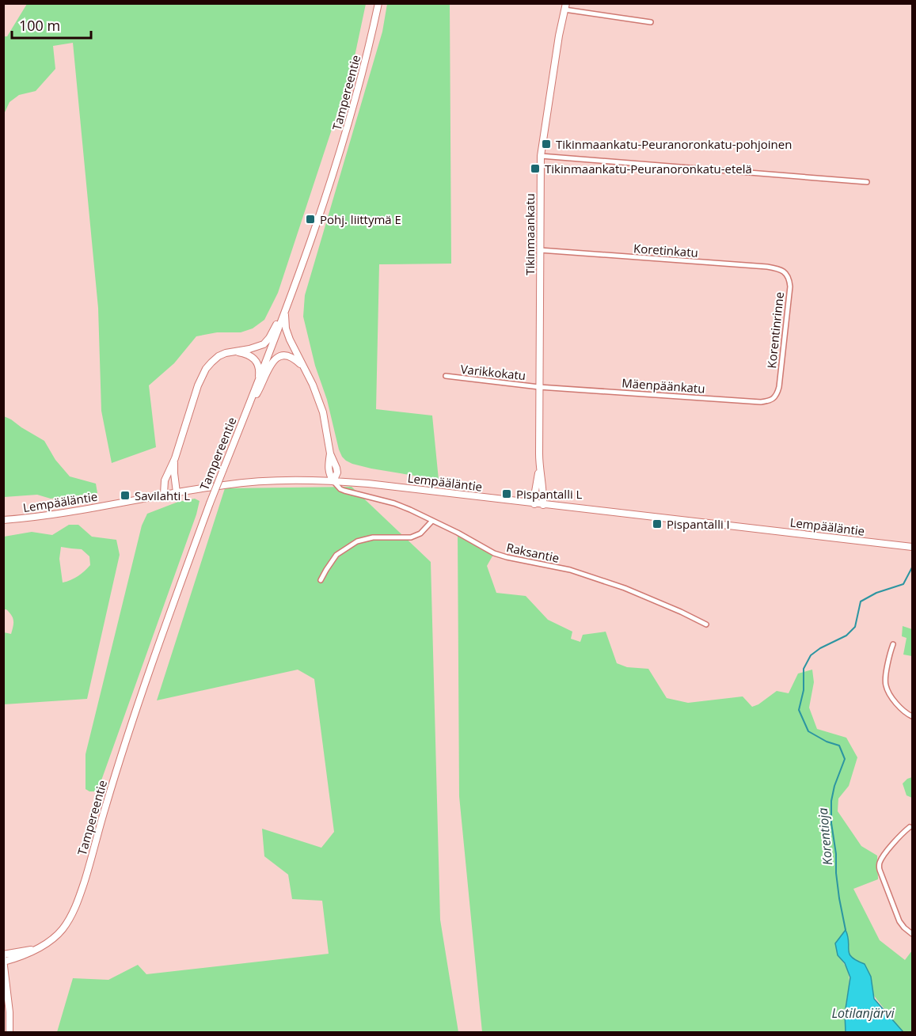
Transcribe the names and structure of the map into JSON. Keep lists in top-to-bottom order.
{
  "streets": {
    "main road": ["Tampereentie", "Tikinmaankatu", "Lempääläntie"],
    "street": [
      "Koretinkatu",
      "Korentinrinne",
      "Varikkokatu",
      "Mäenpäänkatu",
      "Raksantie"
    ]
  },
  "crossings": [
    ["Tikinmaankatu", "Koretinkatu"],
    ["Tikinmaankatu", "Varikkokatu"],
    ["Tikinmaankatu", "Mäenpäänkatu"],
    ["Tikinmaankatu", "Lempääläntie"],
    ["Koretinkatu", "Korentinrinne"],
    ["Korentinrinne", "Mäenpäänkatu"],
    ["Varikkokatu", "Mäenpäänkatu"],
    ["Lempääläntie", "Raksantie"]
  ],
  "water": ["Korentioja", "Lotilanjärvi"],
  "places": {
    "transit": [
      "Tikinmaankatu-Peuranoronkatu-pohjoinen",
      "Tikinmaankatu-Peuranoronkatu-etelä",
      "Pohj. liittymä E",
      "Pispantalli L",
      "Savilahti L",
      "Pispantalli I"
    ]
  },
  "scale_bar": "100 m"
}
